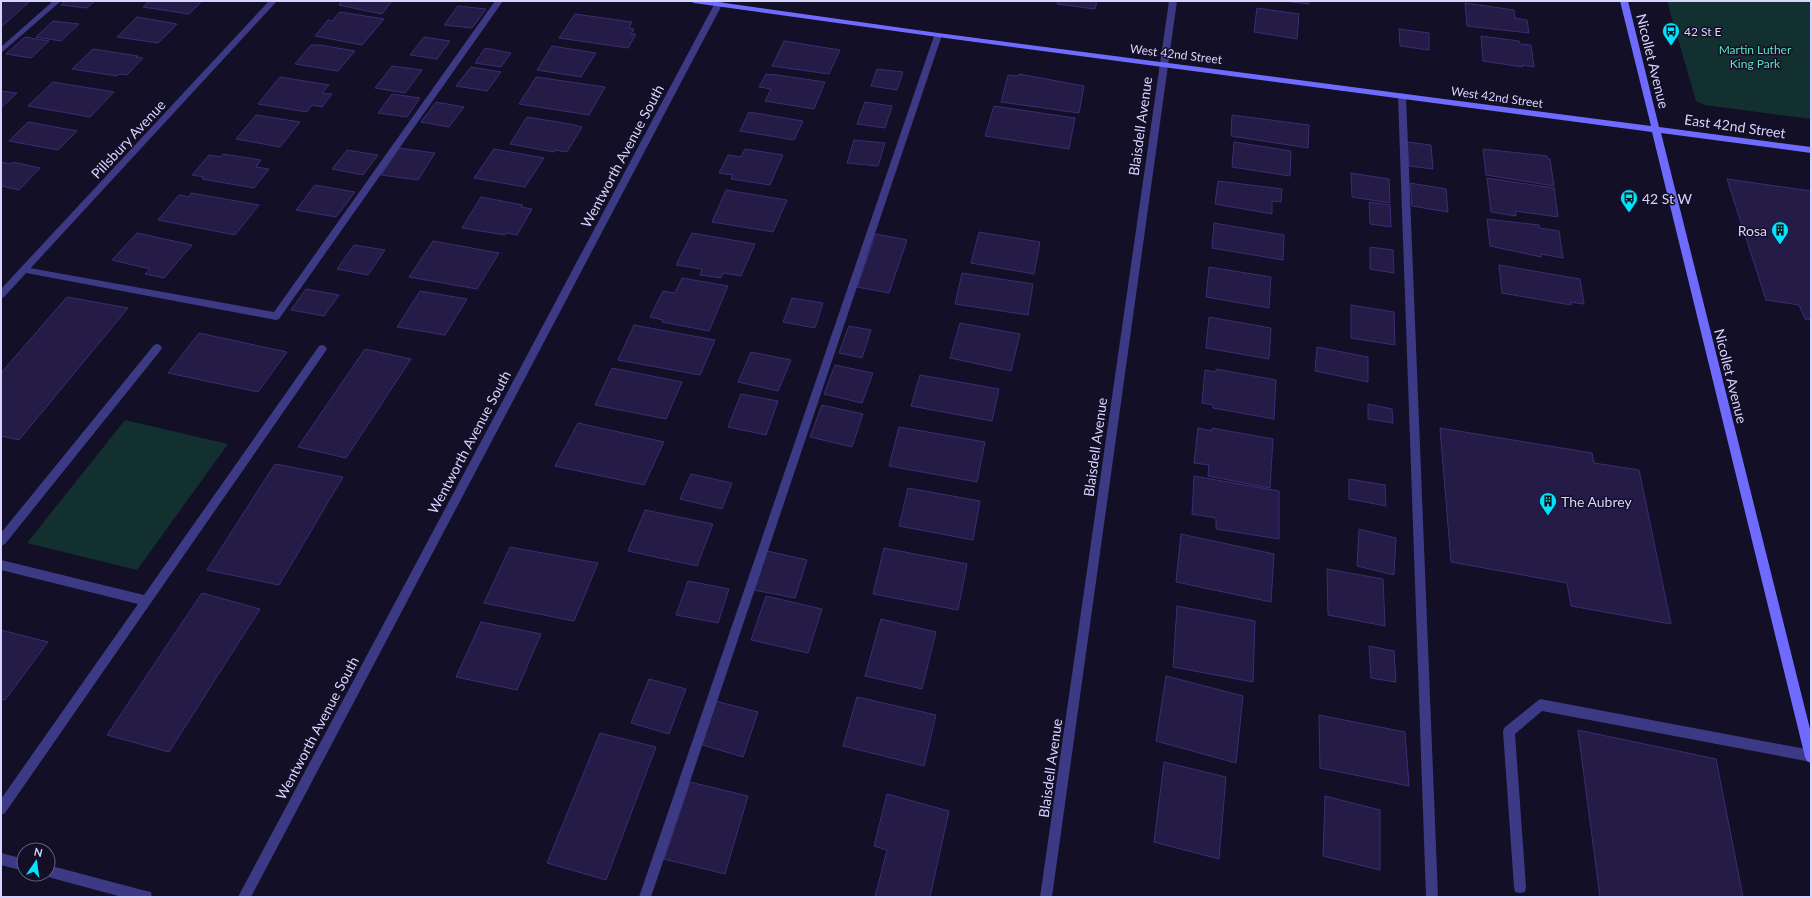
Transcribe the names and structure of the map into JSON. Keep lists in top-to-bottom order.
{
  "streets": {
    "street": [
      "West 42nd Street",
      "Nicollet Avenue",
      "Blaisdell Avenue",
      "East 42nd Street",
      "Pillsbury Avenue",
      "Wentworth Avenue South"
    ]
  },
  "crossings": [
    ["West 42nd Street", "Nicollet Avenue"],
    ["West 42nd Street", "Blaisdell Avenue"],
    ["West 42nd Street", "East 42nd Street"],
    ["West 42nd Street", "Wentworth Avenue South"],
    ["Nicollet Avenue", "East 42nd Street"]
  ],
  "parks": ["Martin Luther King Park"],
  "places": {
    "bus stop": ["42 St E", "42 St W"],
    "building": ["Rosa", "The Aubrey"]
  },
  "north": "top"
}
